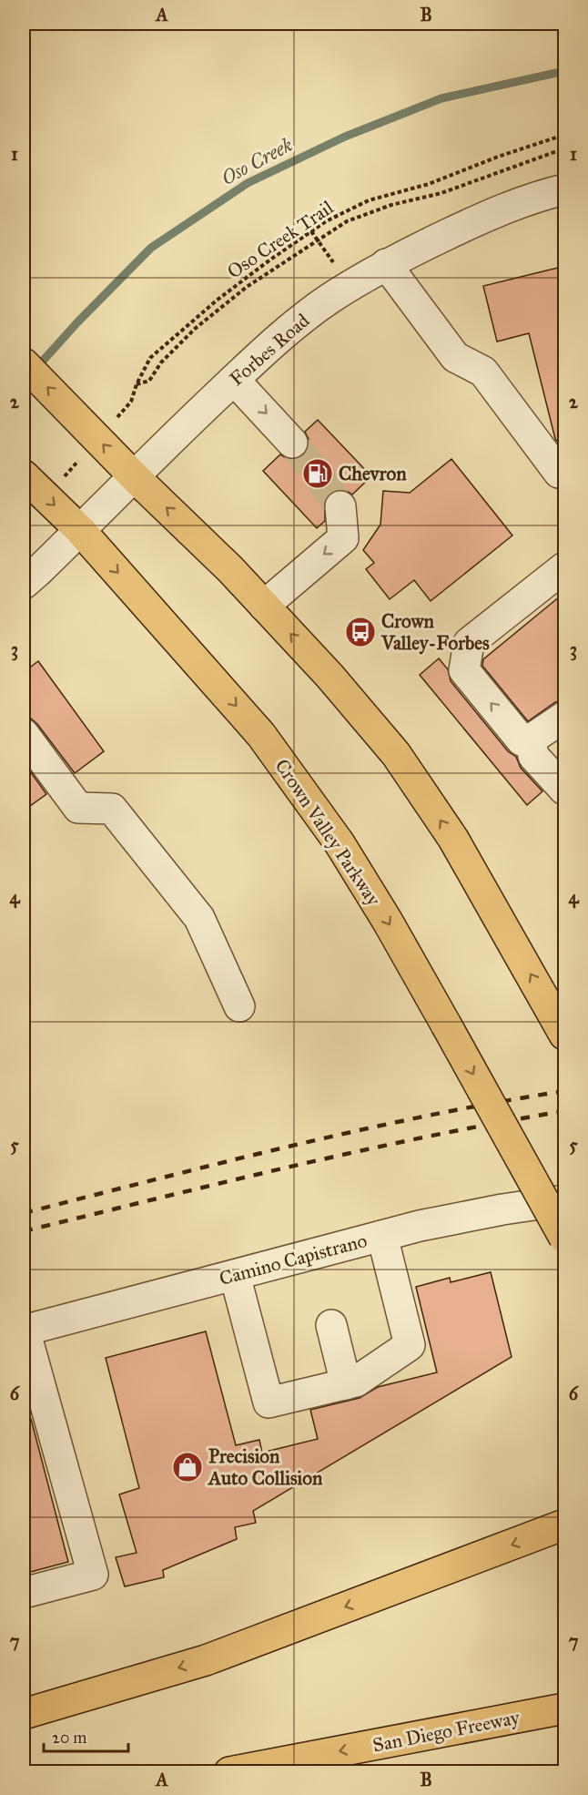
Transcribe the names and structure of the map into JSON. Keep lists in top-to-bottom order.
{
  "streets": {
    "main road": ["Crown Valley Parkway", "San Diego Freeway"],
    "street": ["Forbes Road", "Camino Capistrano"],
    "path": ["Oso Creek Trail"]
  },
  "crossings": [
    ["Forbes Road", "Crown Valley Parkway"]
  ],
  "water": ["Oso Creek"],
  "places": {
    "fuel station": ["Chevron"],
    "bus stop": ["Crown Valley-Forbes"],
    "shop": ["Precision Auto Collision"]
  },
  "scale_bar": "20 m",
  "grid": {
    "columns": ["A", "B"],
    "rows": [
      "1",
      "2",
      "3",
      "4",
      "5",
      "6",
      "7"
    ]
  }
}
